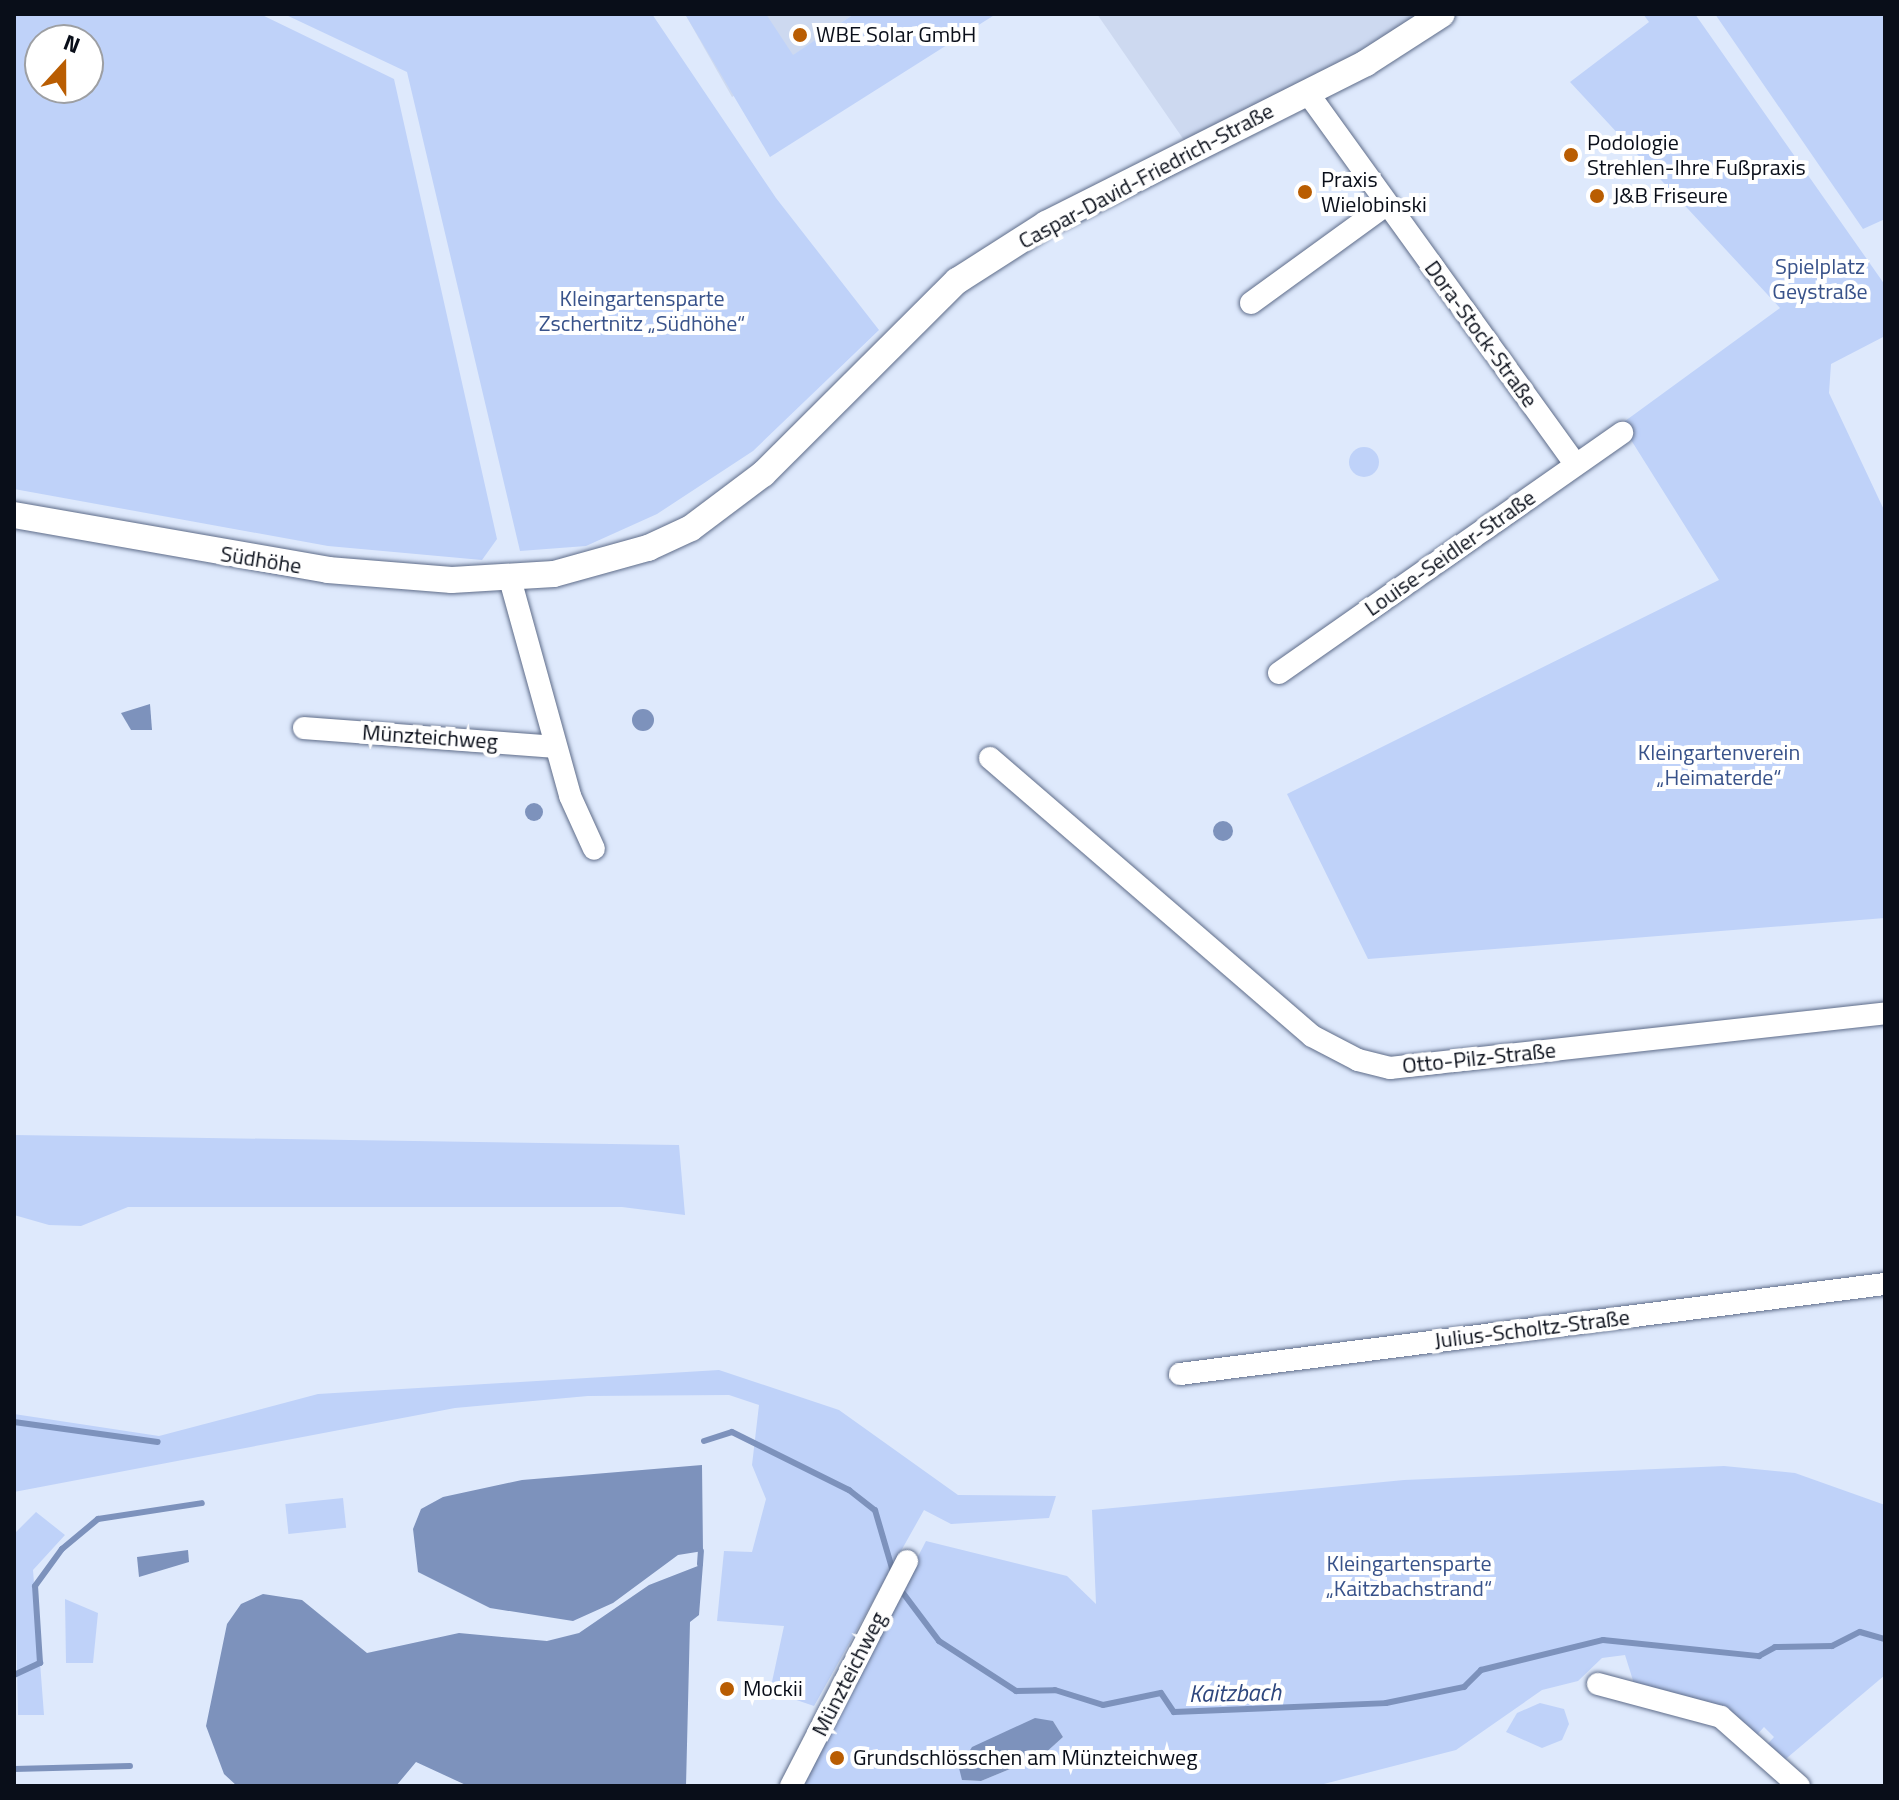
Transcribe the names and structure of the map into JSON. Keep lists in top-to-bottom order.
{
  "streets": {
    "street": [
      "Caspar-David-Friedrich-Straße",
      "Dora-Stock-Straße",
      "Louise-Seidler-Straße",
      "Südhöhe",
      "Münzteichweg",
      "Otto-Pilz-Straße",
      "Julius-Scholtz-Straße"
    ]
  },
  "crossings": [
    ["Caspar-David-Friedrich-Straße", "Dora-Stock-Straße"],
    ["Caspar-David-Friedrich-Straße", "Südhöhe"],
    ["Dora-Stock-Straße", "Louise-Seidler-Straße"]
  ],
  "water": ["Kaitzbach"],
  "parks": [
    "Spielplatz Geystraße",
    "Kleingartensparte Zschertnitz „Südhöhe“",
    "Kleingartenverein „Heimaterde“",
    "Kleingartensparte „Kaitzbachstrand“"
  ],
  "places": [
    "WBE Solar GmbH",
    "Podologie Strehlen-Ihre Fußpraxis",
    "Praxis Wielobinski",
    "J&B Friseure",
    "Mockii",
    "Grundschlösschen am Münzteichweg"
  ],
  "north": "top"
}
